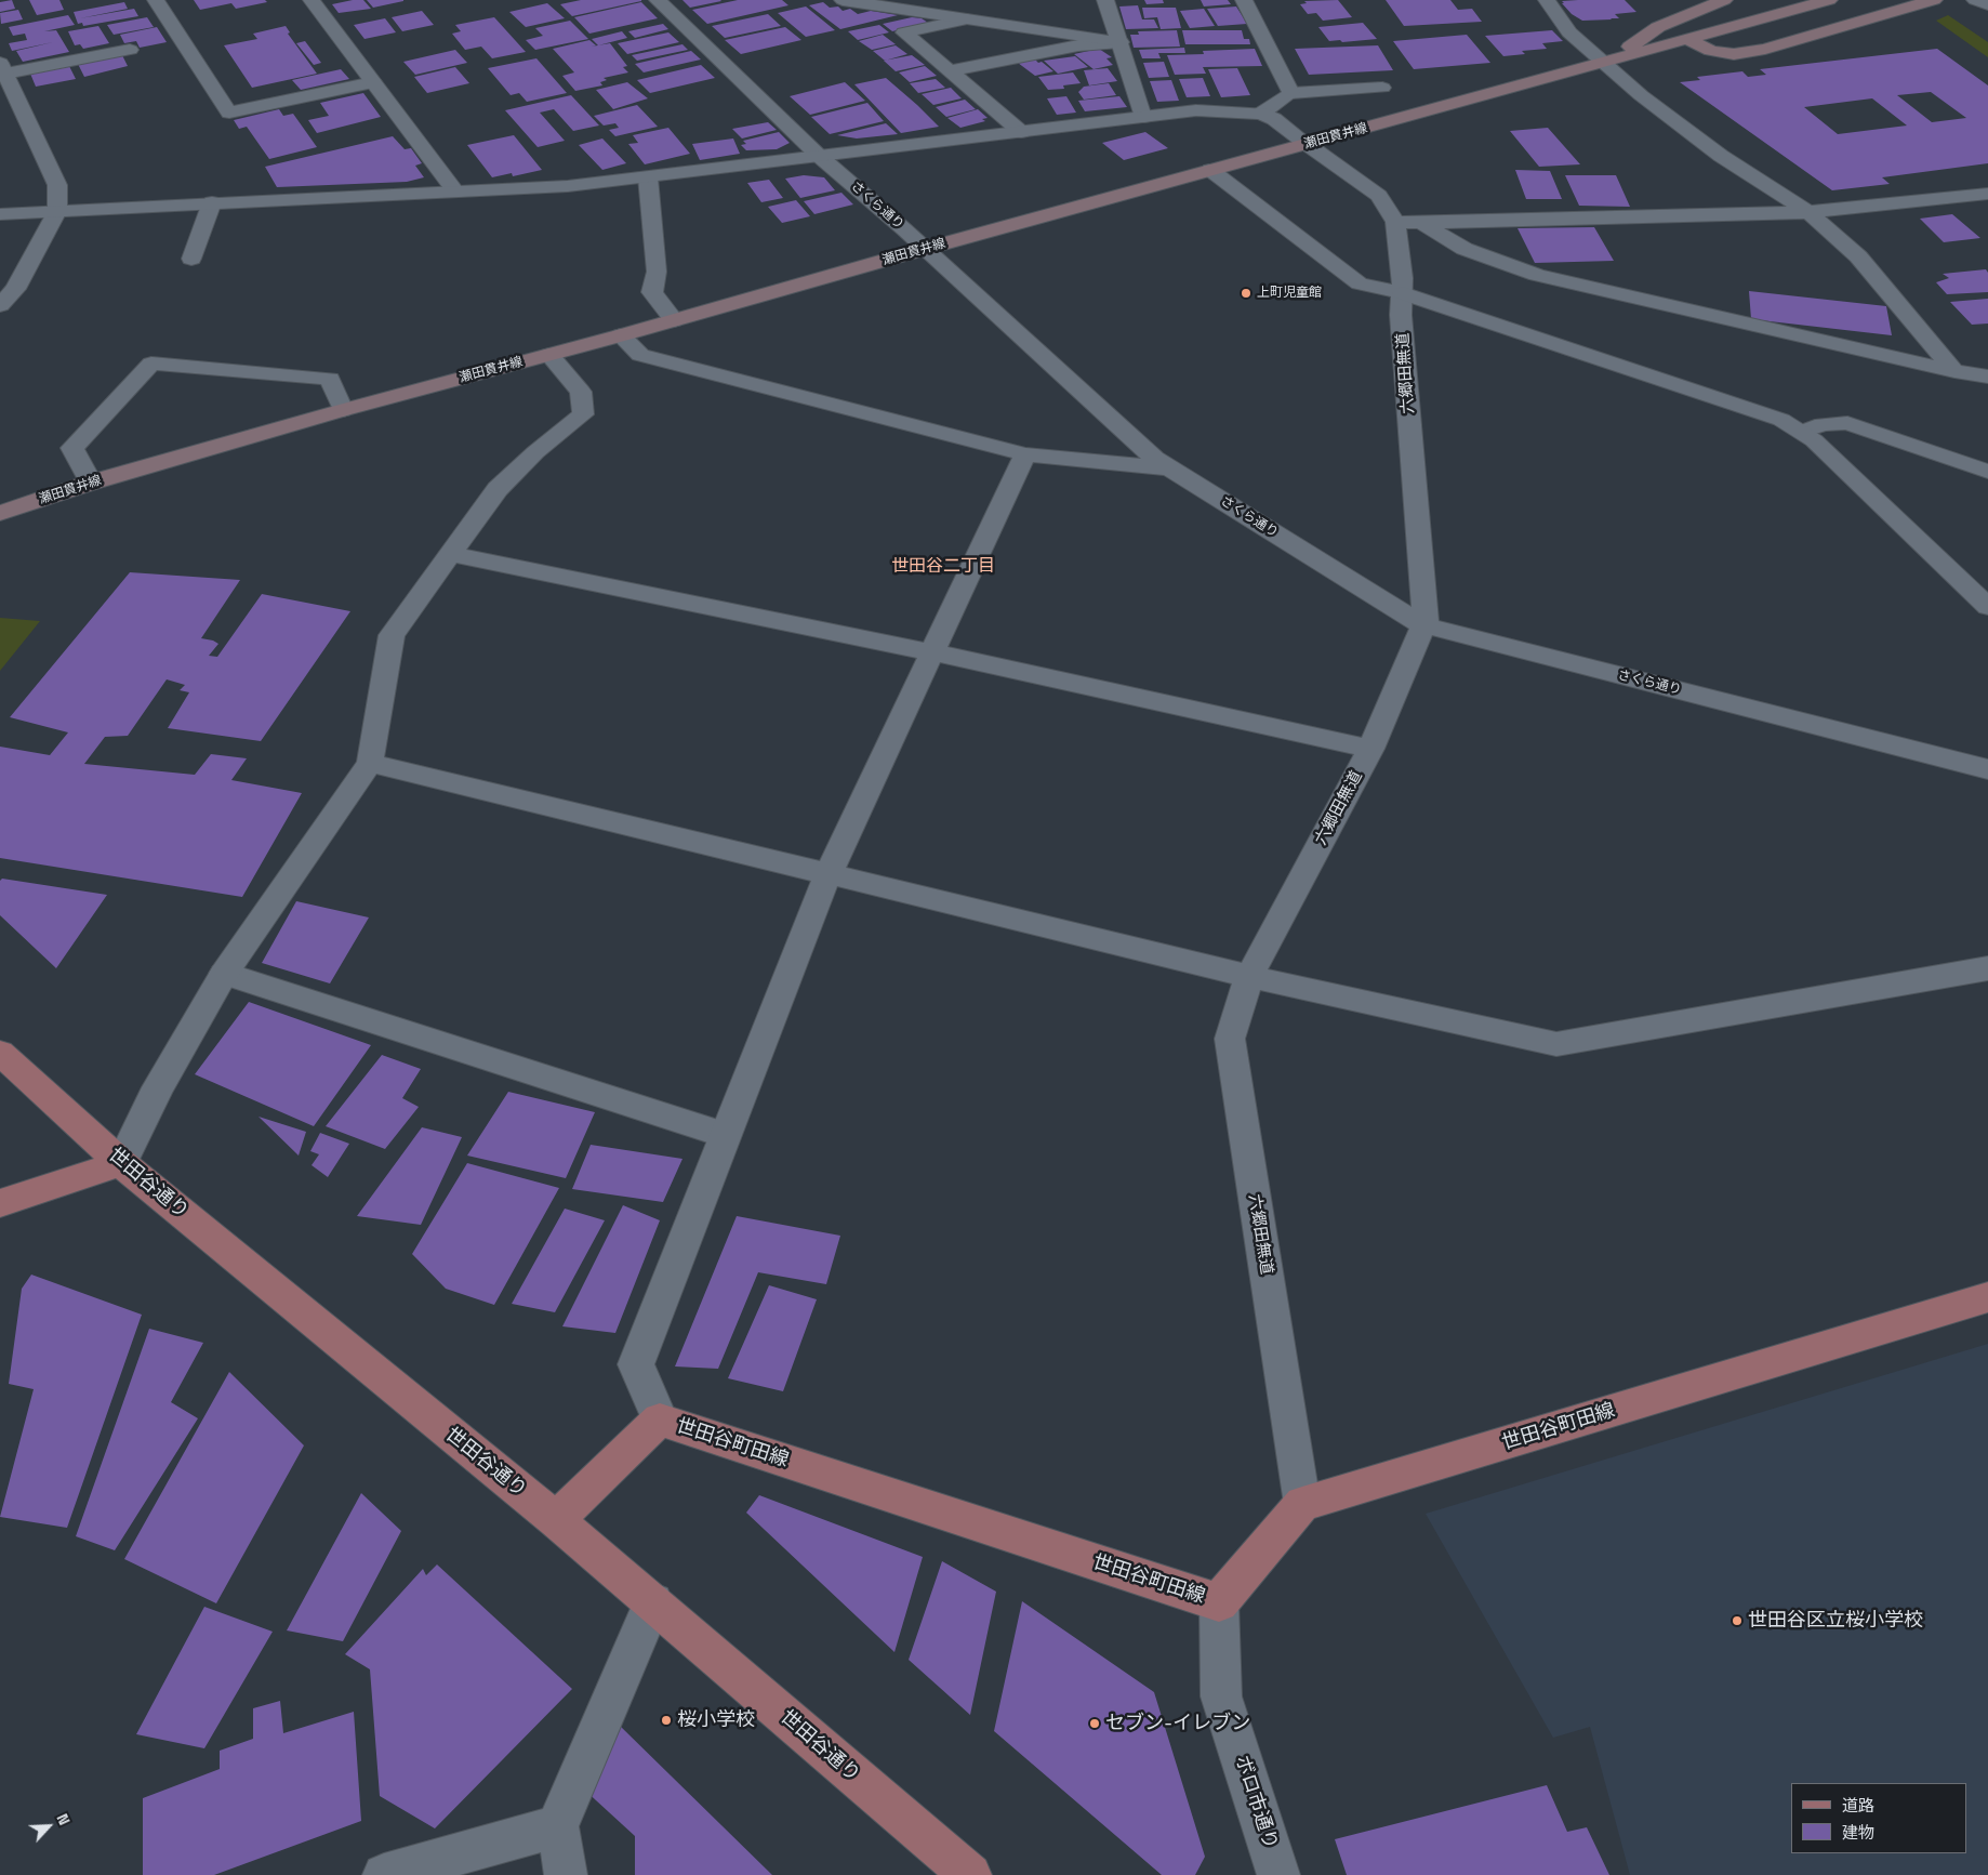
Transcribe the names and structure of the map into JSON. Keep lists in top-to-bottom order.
{
  "streets": {
    "main road": ["瀬田貫井線", "世田谷通り", "世田谷町田線"],
    "street": ["さくら通り", "六郷田無道", "ボロ市通り"]
  },
  "crossings": [
    ["瀬田貫井線", "さくら通り"],
    ["瀬田貫井線", "六郷田無道"],
    ["さくら通り", "六郷田無道"],
    ["六郷田無道", "世田谷町田線"],
    ["世田谷通り", "世田谷町田線"],
    ["世田谷町田線", "ボロ市通り"]
  ],
  "districts": ["世田谷二丁目"],
  "places": [
    "上町児童館",
    "世田谷区立桜小学校",
    "桜小学校",
    "セブン-イレブン"
  ],
  "legend": ["道路", "建物"],
  "north": "top right"
}
